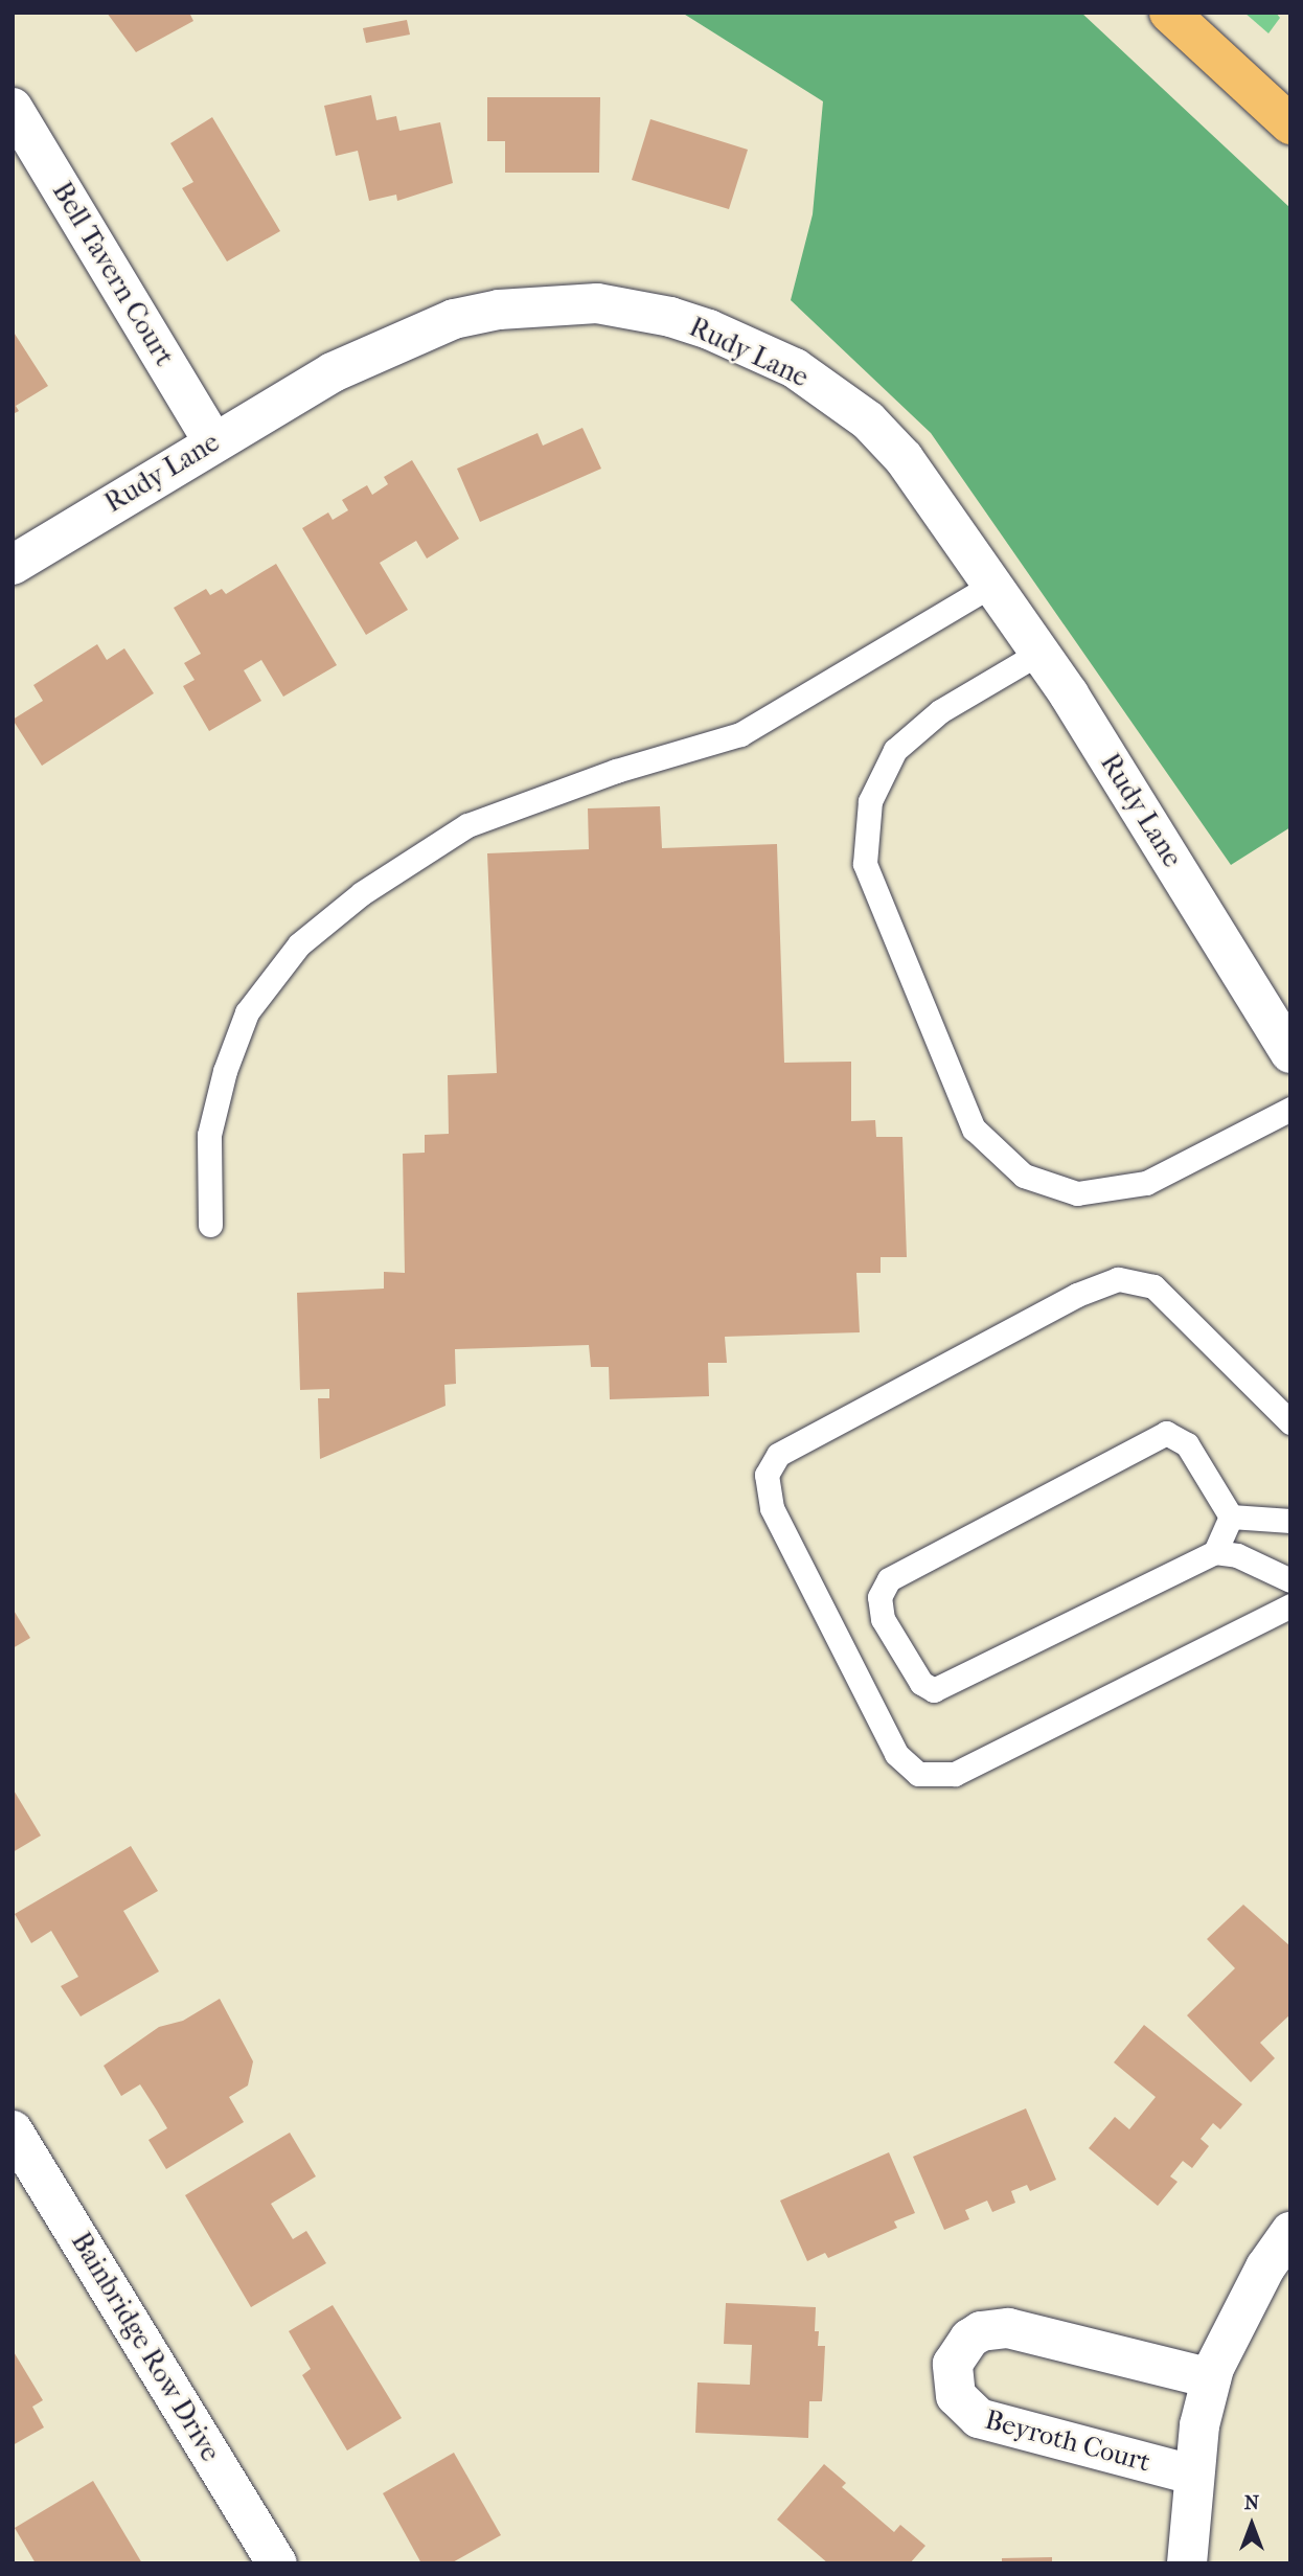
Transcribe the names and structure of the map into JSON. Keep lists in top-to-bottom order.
{
  "streets": {
    "street": [
      "Bell Tavern Court",
      "Rudy Lane",
      "Bainbridge Row Drive",
      "Beyroth Court"
    ]
  },
  "crossings": [
    ["Bell Tavern Court", "Rudy Lane"]
  ],
  "north": "top"
}
